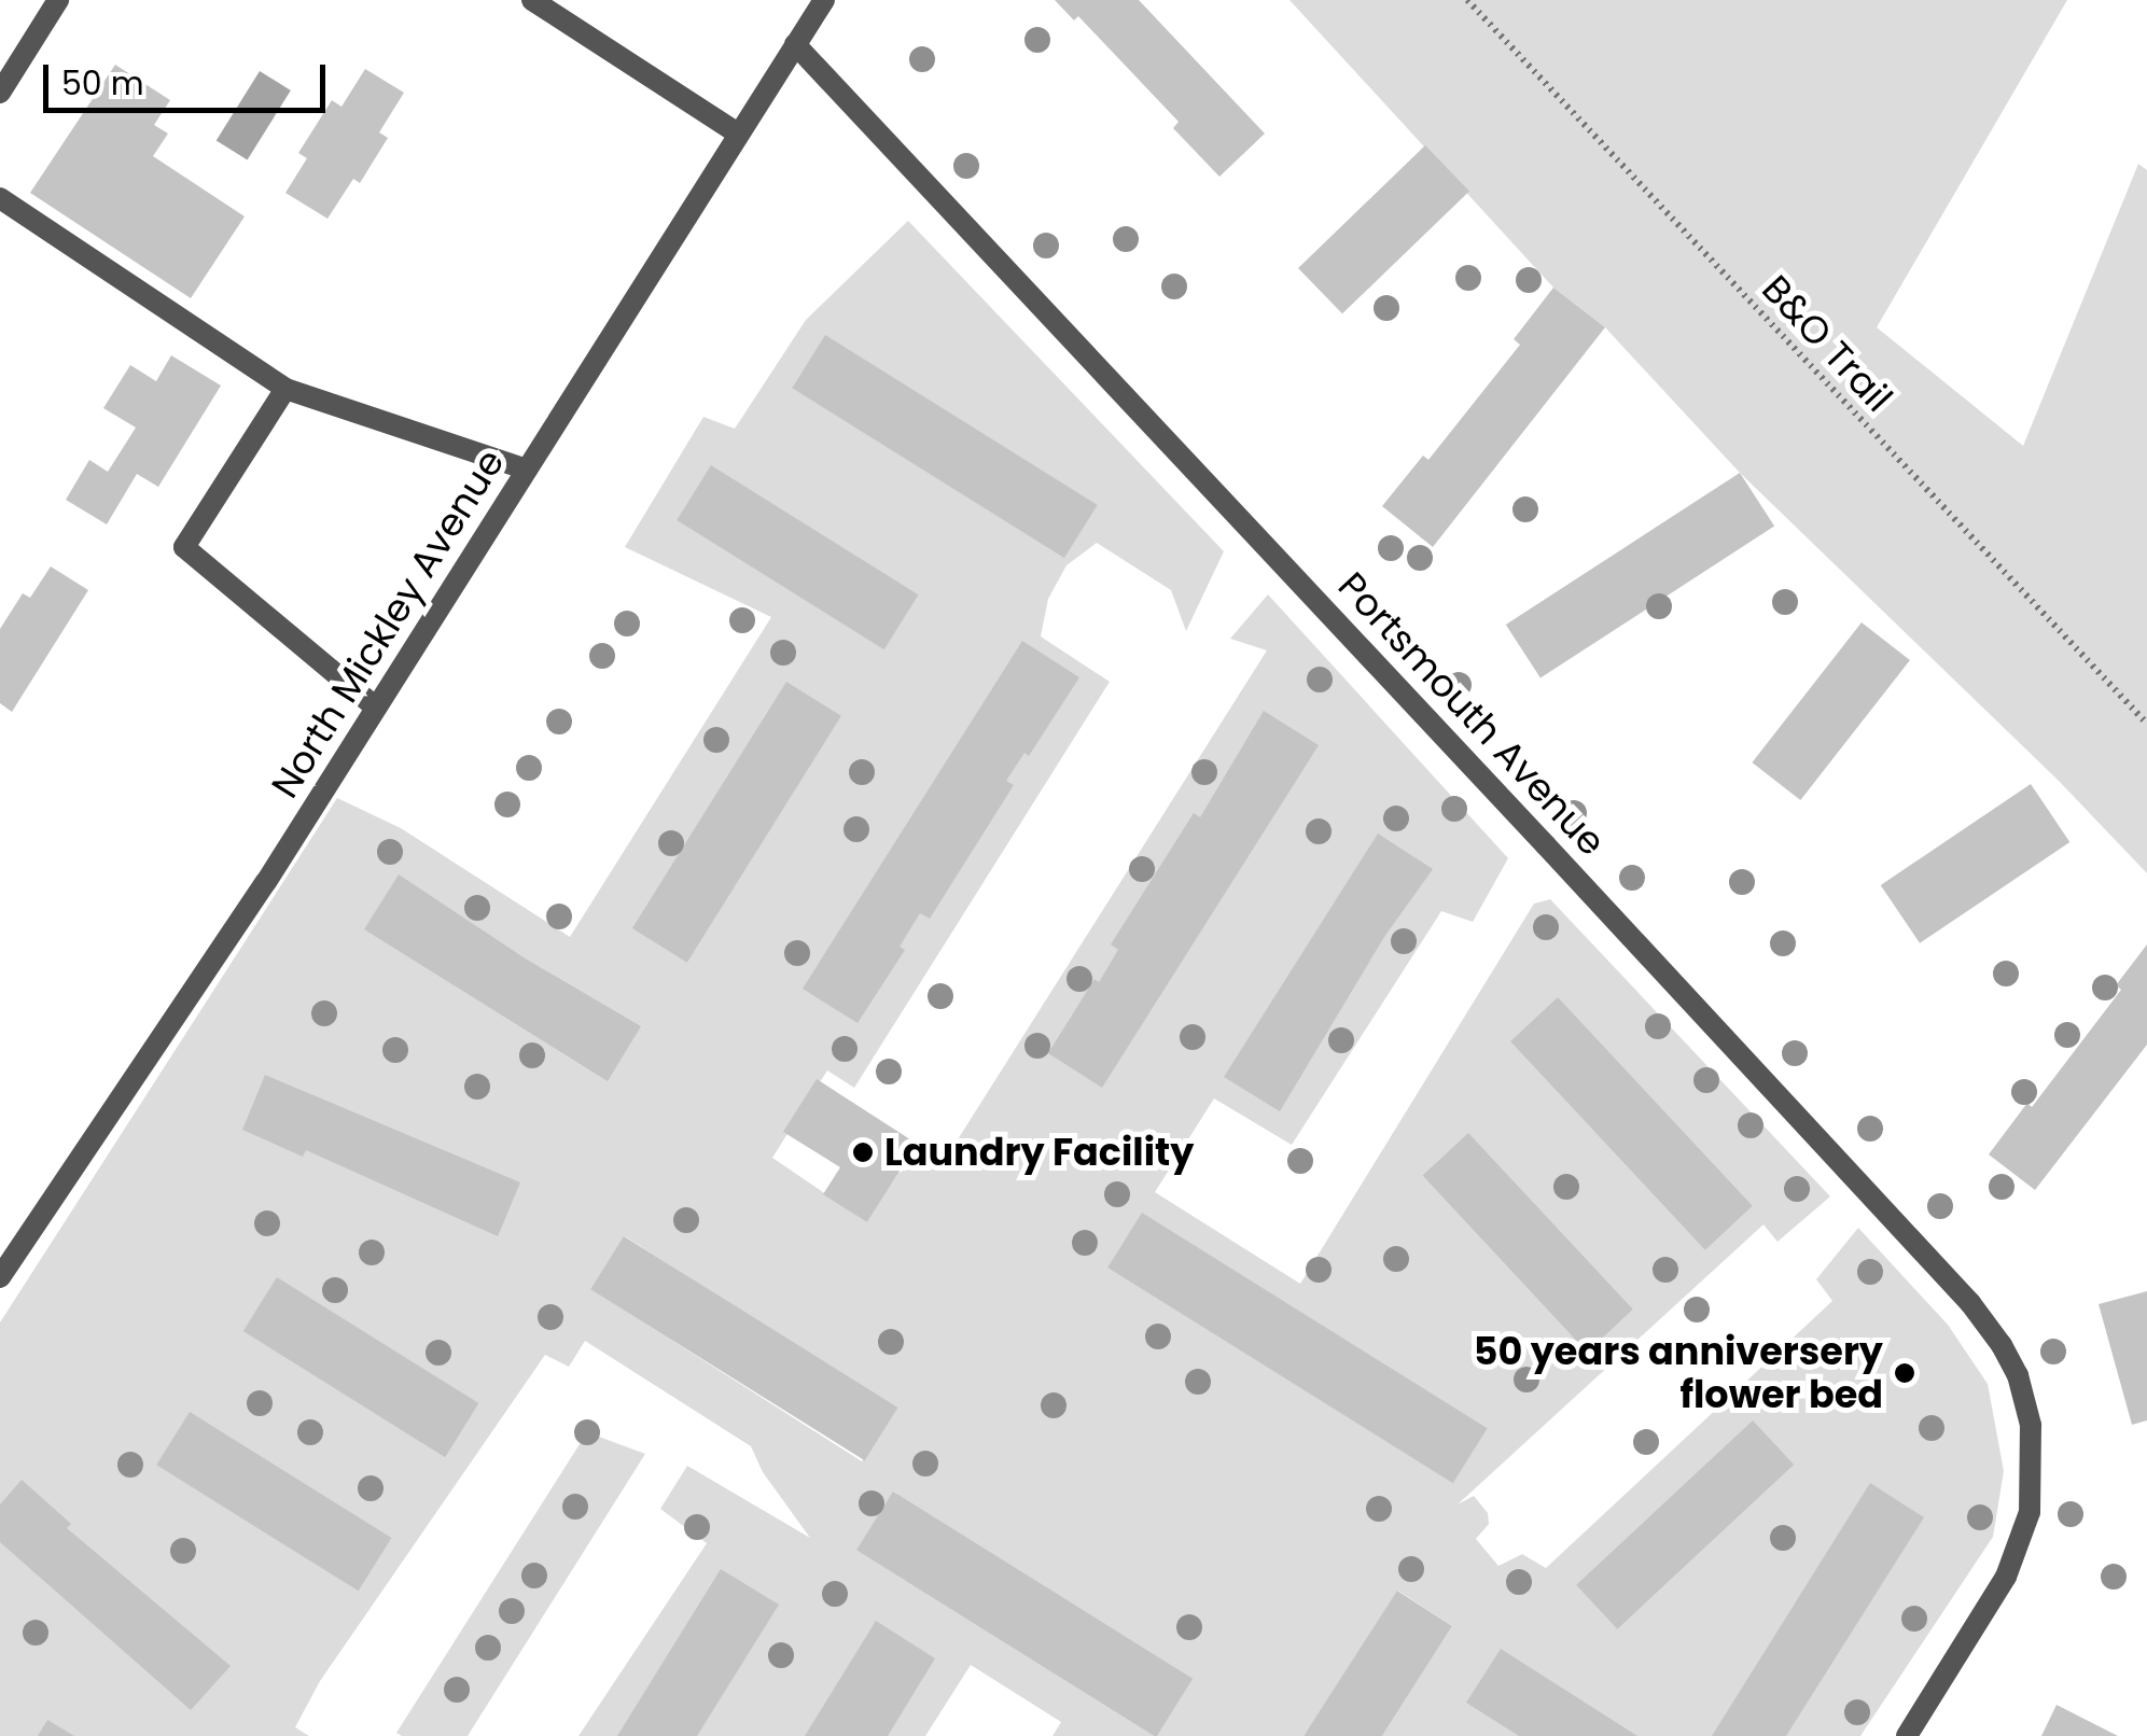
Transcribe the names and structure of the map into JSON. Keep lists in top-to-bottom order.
{
  "streets": {
    "street": ["North Mickley Avenue", "Portsmouth Avenue"],
    "path": ["B&O Trail"]
  },
  "crossings": [
    ["North Mickley Avenue", "Portsmouth Avenue"]
  ],
  "places": ["Laundry Facility", "50 years anniversery flower bed"],
  "scale_bar": "50 m"
}
